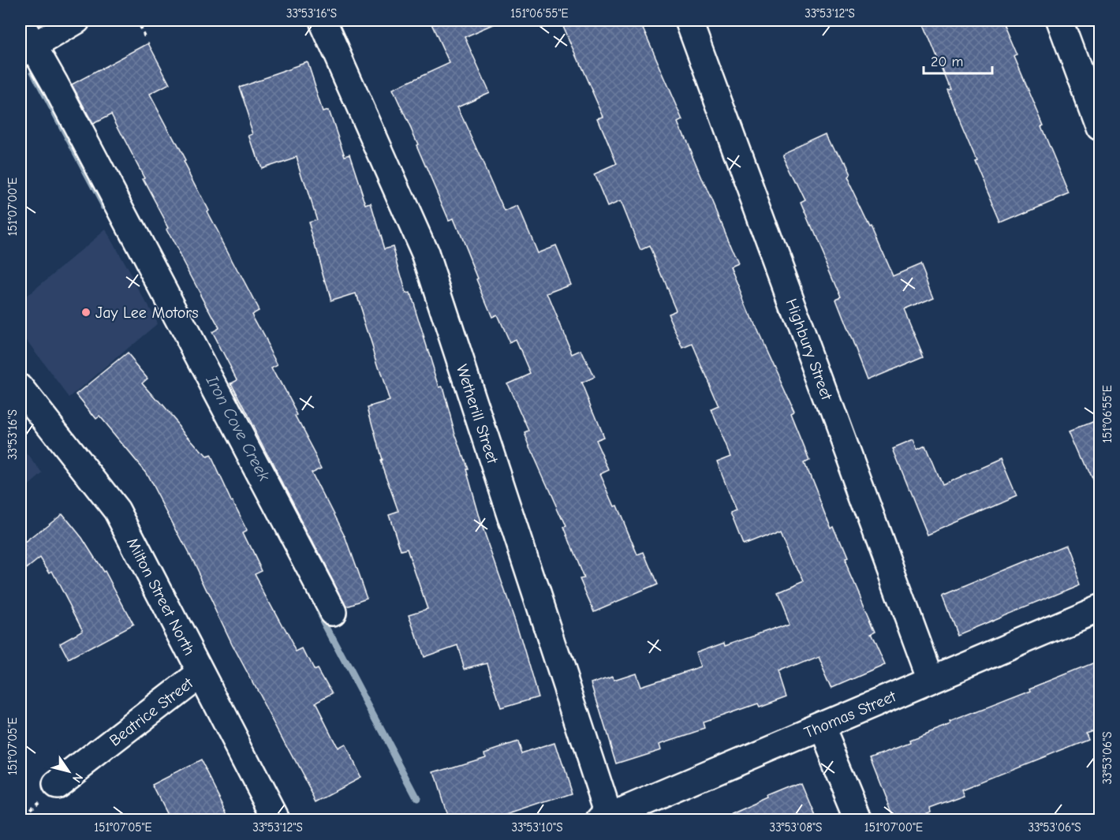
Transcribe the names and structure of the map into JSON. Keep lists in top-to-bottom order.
{
  "streets": {
    "main road": [
      "Highbury Street",
      "Wetherill Street",
      "Milton Street North",
      "Beatrice Street",
      "Thomas Street"
    ]
  },
  "crossings": [
    ["Highbury Street", "Thomas Street"],
    ["Wetherill Street", "Thomas Street"],
    ["Milton Street North", "Beatrice Street"]
  ],
  "water": ["Iron Cove Creek"],
  "places": ["Jay Lee Motors"],
  "scale_bar": "20 m",
  "north": "bottom right",
  "coordinates": [
    "33°53'16\"S",
    "151°06'55\"E",
    "33°53'12\"S",
    "151°07'00\"E",
    "151°07'05\"E",
    "33°53'06\"S",
    "33°53'10\"S",
    "33°53'08\"S"
  ]
}
